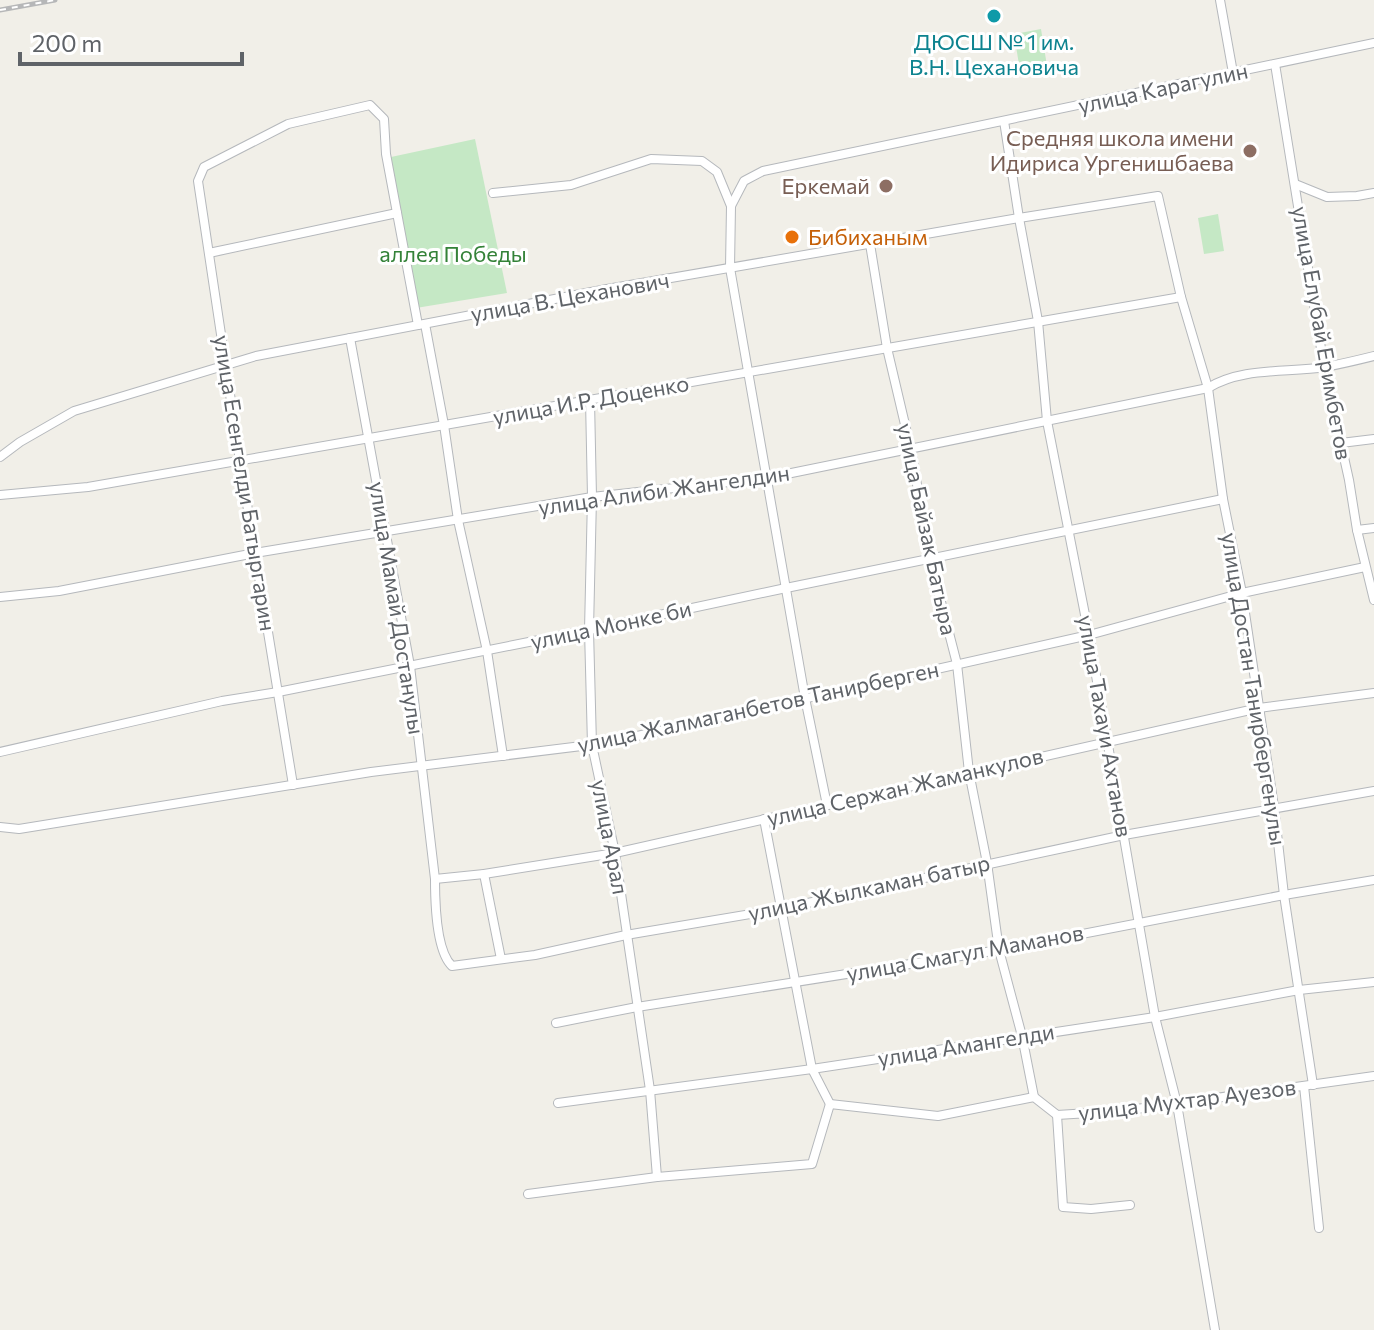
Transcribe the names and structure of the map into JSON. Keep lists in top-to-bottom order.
{
  "streets": {
    "street": [
      "улица Карагулин",
      "улица В. Цеханович",
      "улица Елубай Еримбетов",
      "улица И.Р. Доценко",
      "улица Есенгелди Батыргарин",
      "улица Алиби Жангелдин",
      "улица Байзак Батыра",
      "улица Мамай Достанулы",
      "улица Монке би",
      "улица Достан Танирбергенулы",
      "улица Жалмаганбетов Танирберген",
      "улица Тахауи Ахтанов",
      "улица Сержан Жаманкулов",
      "улица Арал",
      "улица Жылкаман батыр",
      "улица Смагул Маманов",
      "улица Амангелди",
      "улица Мухтар Ауезов"
    ]
  },
  "crossings": [
    ["улица Карагулин", "улица Елубай Еримбетов"],
    ["улица Карагулин", "улица Тахауи Ахтанов"],
    ["улица В. Цеханович", "улица Есенгелди Батыргарин"],
    ["улица В. Цеханович", "улица Байзак Батыра"],
    ["улица В. Цеханович", "улица Мамай Достанулы"],
    ["улица В. Цеханович", "улица Достан Танирбергенулы"],
    ["улица В. Цеханович", "улица Тахауи Ахтанов"],
    ["улица Елубай Еримбетов", "улица Алиби Жангелдин"],
    ["улица Елубай Еримбетов", "улица Жалмаганбетов Танирберген"],
    ["улица И.Р. Доценко", "улица Есенгелди Батыргарин"],
    ["улица И.Р. Доценко", "улица Байзак Батыра"],
    ["улица И.Р. Доценко", "улица Мамай Достанулы"],
    ["улица И.Р. Доценко", "улица Достан Танирбергенулы"],
    ["улица И.Р. Доценко", "улица Тахауи Ахтанов"],
    ["улица И.Р. Доценко", "улица Арал"],
    ["улица Есенгелди Батыргарин", "улица Алиби Жангелдин"],
    ["улица Есенгелди Батыргарин", "улица Монке би"],
    ["улица Есенгелди Батыргарин", "улица Жалмаганбетов Танирберген"],
    ["улица Алиби Жангелдин", "улица Байзак Батыра"],
    ["улица Алиби Жангелдин", "улица Мамай Достанулы"],
    ["улица Алиби Жангелдин", "улица Достан Танирбергенулы"],
    ["улица Алиби Жангелдин", "улица Тахауи Ахтанов"],
    ["улица Алиби Жангелдин", "улица Арал"],
    ["улица Байзак Батыра", "улица Монке би"],
    ["улица Байзак Батыра", "улица Жалмаганбетов Танирберген"],
    ["улица Байзак Батыра", "улица Сержан Жаманкулов"],
    ["улица Байзак Батыра", "улица Жылкаман батыр"],
    ["улица Байзак Батыра", "улица Смагул Маманов"],
    ["улица Байзак Батыра", "улица Амангелди"],
    ["улица Байзак Батыра", "улица Мухтар Ауезов"],
    ["улица Мамай Достанулы", "улица Монке би"],
    ["улица Мамай Достанулы", "улица Жалмаганбетов Танирберген"],
    ["улица Мамай Достанулы", "улица Сержан Жаманкулов"],
    ["улица Мамай Достанулы", "улица Жылкаман батыр"],
    ["улица Монке би", "улица Достан Танирбергенулы"],
    ["улица Монке би", "улица Тахауи Ахтанов"],
    ["улица Монке би", "улица Арал"],
    ["улица Достан Танирбергенулы", "улица Жалмаганбетов Танирберген"],
    ["улица Достан Танирбергенулы", "улица Сержан Жаманкулов"],
    ["улица Достан Танирбергенулы", "улица Жылкаман батыр"],
    ["улица Достан Танирбергенулы", "улица Смагул Маманов"],
    ["улица Достан Танирбергенулы", "улица Амангелди"],
    ["улица Достан Танирбергенулы", "улица Мухтар Ауезов"],
    ["улица Жалмаганбетов Танирберген", "улица Тахауи Ахтанов"],
    ["улица Жалмаганбетов Танирберген", "улица Арал"],
    ["улица Тахауи Ахтанов", "улица Сержан Жаманкулов"],
    ["улица Тахауи Ахтанов", "улица Жылкаман батыр"],
    ["улица Тахауи Ахтанов", "улица Смагул Маманов"],
    ["улица Тахауи Ахтанов", "улица Амангелди"],
    ["улица Тахауи Ахтанов", "улица Мухтар Ауезов"],
    ["улица Сержан Жаманкулов", "улица Арал"],
    ["улица Сержан Жаманкулов", "улица Жылкаман батыр"],
    ["улица Арал", "улица Жылкаман батыр"],
    ["улица Арал", "улица Смагул Маманов"],
    ["улица Арал", "улица Амангелди"]
  ],
  "parks": ["аллея Победы"],
  "places": [
    "ДЮСШ № 1 им. В.Н. Цехановича",
    "Средняя школа имени Идириса Ургенишбаева",
    "Еркемай",
    "Бибиханым"
  ],
  "scale_bar": "200 m"
}
